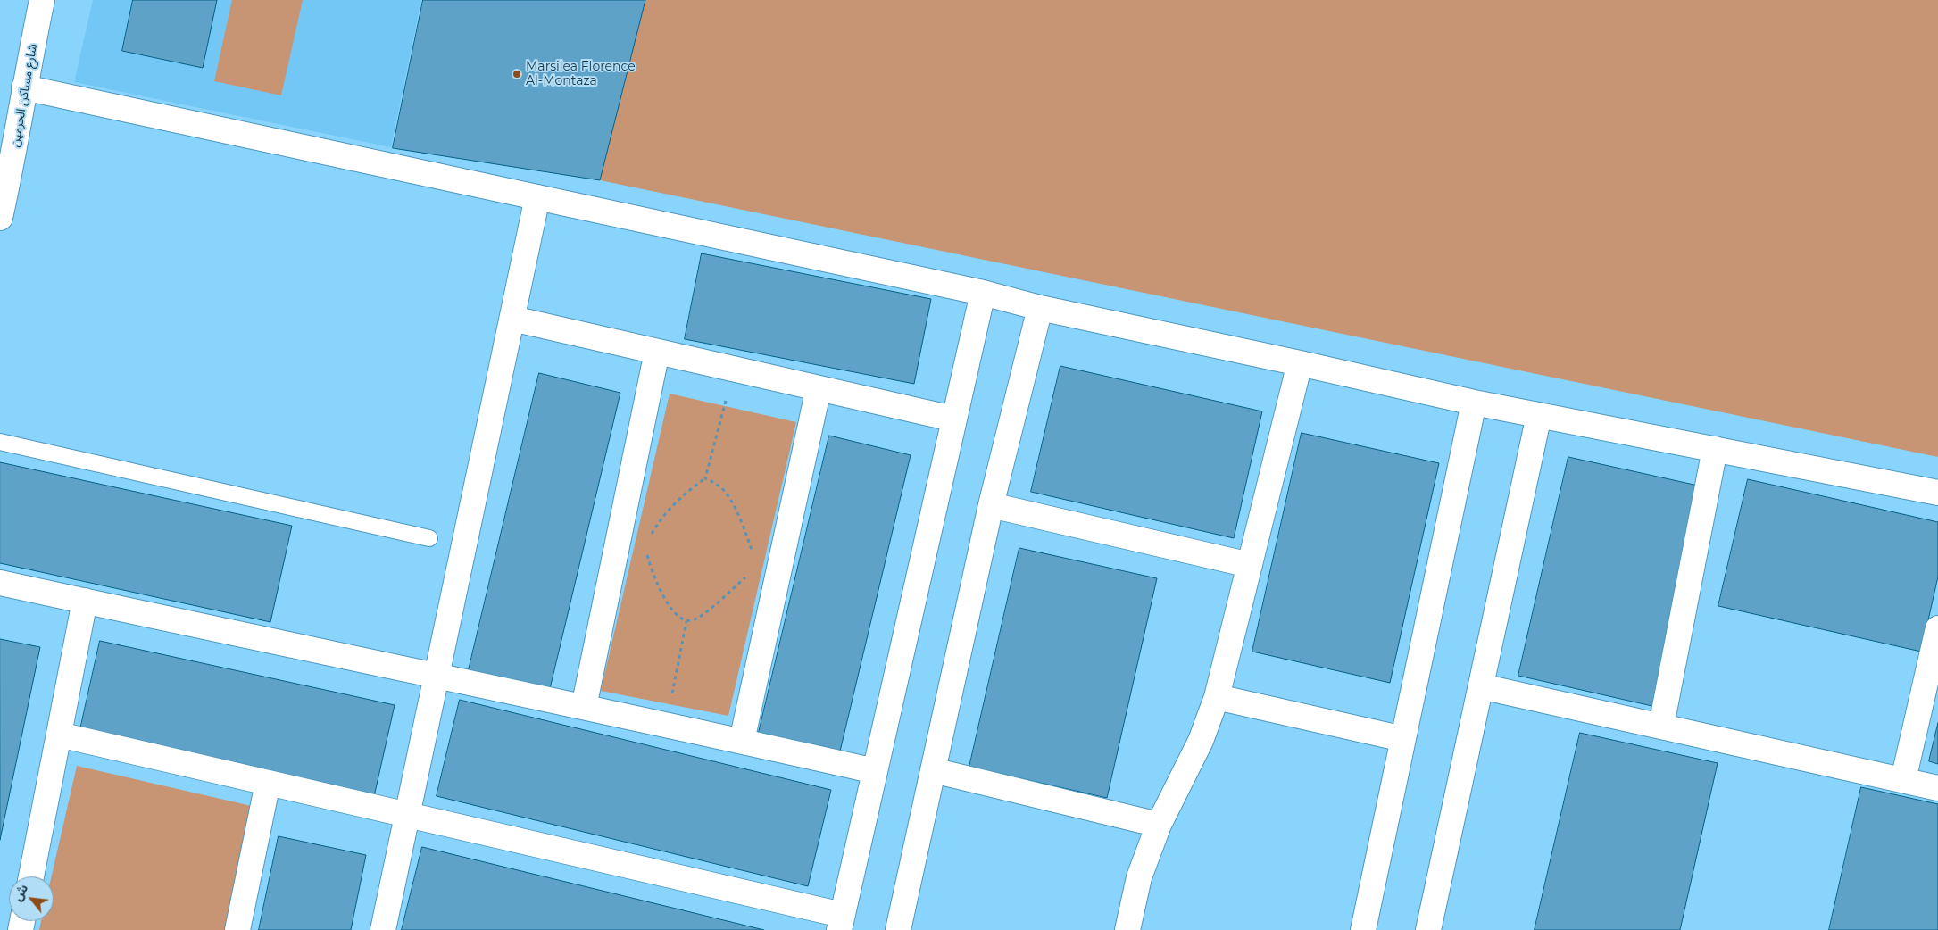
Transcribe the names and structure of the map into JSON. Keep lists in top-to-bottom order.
{
  "streets": {
    "street": ["شارع مساكن الحرمين"]
  },
  "places": ["Marsilea Florence Al-Montaza"],
  "north": "top left"
}
